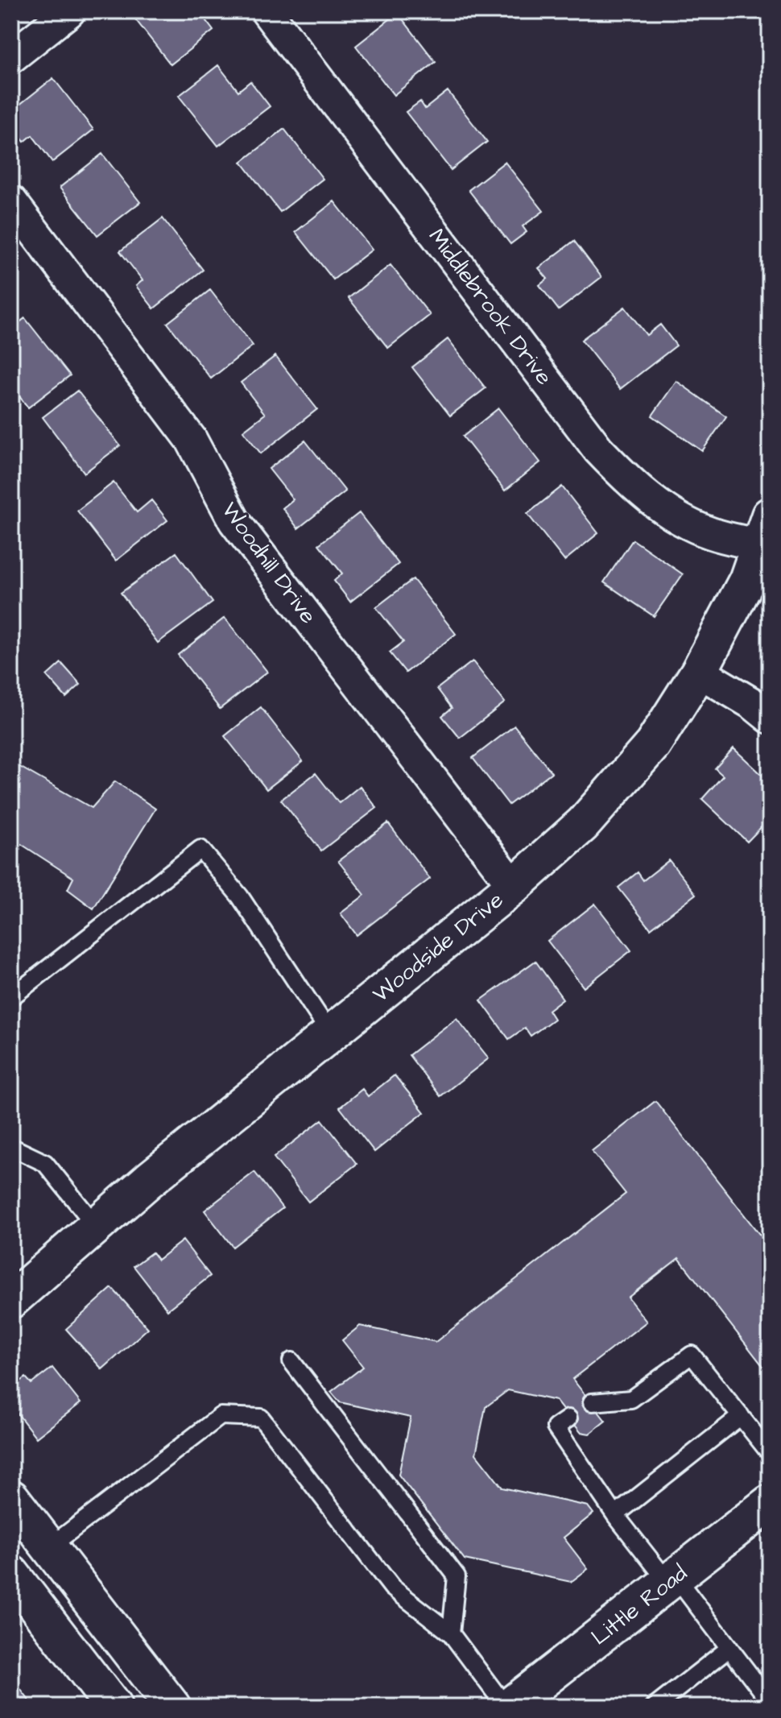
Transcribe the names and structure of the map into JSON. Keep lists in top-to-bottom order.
{
  "streets": {
    "street": [
      "Middlebrook Drive",
      "Woodhill Drive",
      "Woodside Drive",
      "Little Road"
    ]
  },
  "crossings": [
    ["Middlebrook Drive", "Woodside Drive"],
    ["Woodhill Drive", "Woodside Drive"]
  ]
}
